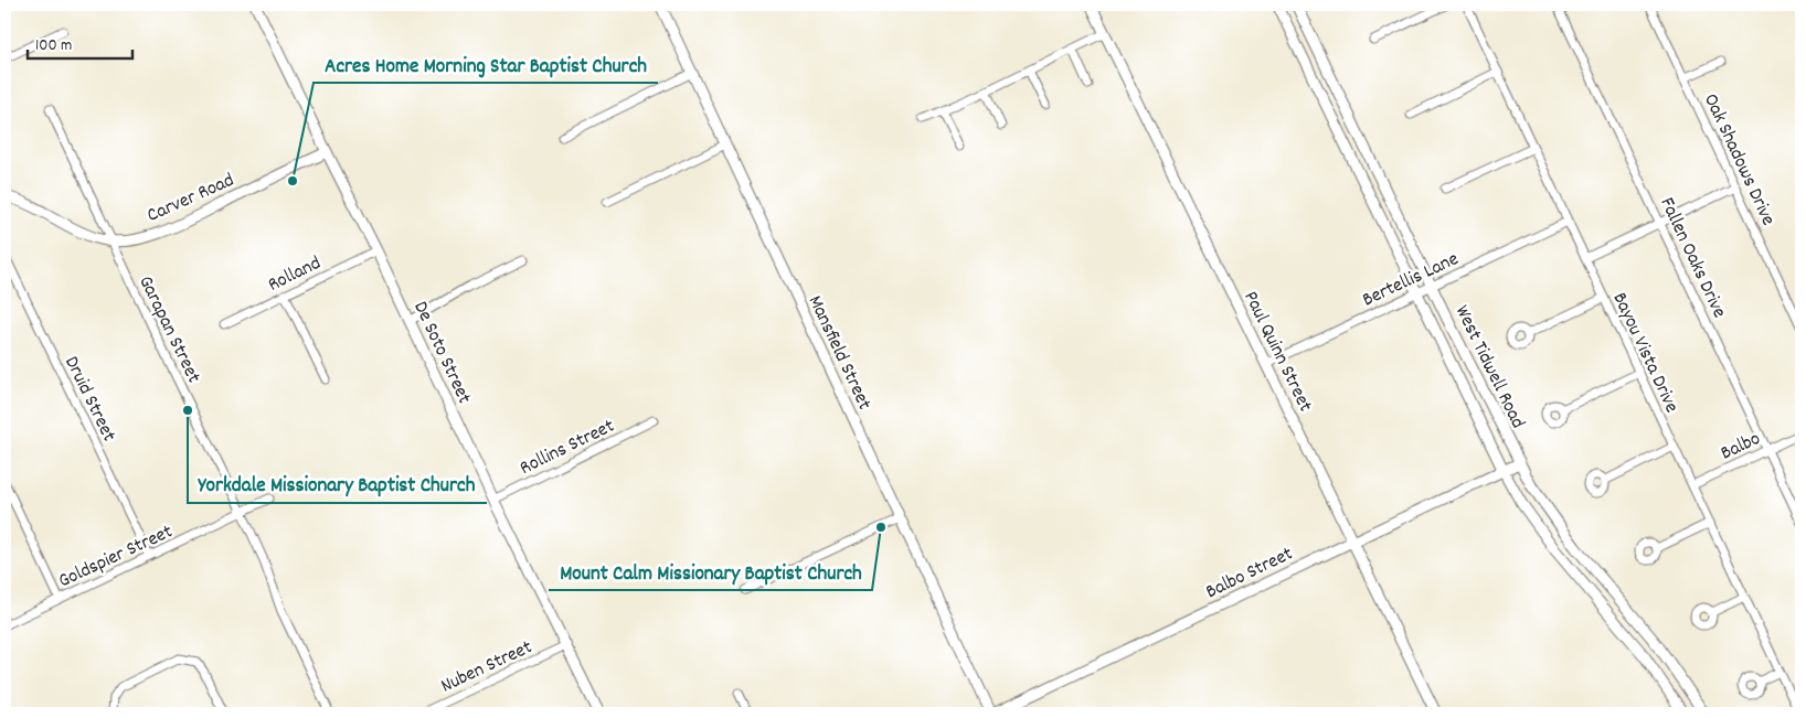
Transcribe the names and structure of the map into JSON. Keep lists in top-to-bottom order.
{
  "streets": {
    "street": [
      "Oak Shadows Drive",
      "Carver Road",
      "Fallen Oaks Drive",
      "Rolland",
      "Bertellis Lane",
      "Garapan Street",
      "Paul Quinn Street",
      "De Soto Street",
      "Mansfield Street",
      "Bayou Vista Drive",
      "West Tidwell Road",
      "Druid Street",
      "Balbo",
      "Rollins Street",
      "Goldspier Street",
      "Balbo Street",
      "Nuben Street"
    ]
  },
  "crossings": [
    ["Carver Road", "Garapan Street"],
    ["Carver Road", "De Soto Street"],
    ["Fallen Oaks Drive", "Balbo"],
    ["Rolland", "De Soto Street"],
    ["Bertellis Lane", "Paul Quinn Street"],
    ["Bertellis Lane", "Bayou Vista Drive"],
    ["Bertellis Lane", "West Tidwell Road"],
    ["Garapan Street", "Goldspier Street"],
    ["Paul Quinn Street", "Balbo Street"],
    ["De Soto Street", "Rollins Street"],
    ["De Soto Street", "Nuben Street"],
    ["Mansfield Street", "Balbo Street"],
    ["Bayou Vista Drive", "Balbo"],
    ["West Tidwell Road", "Balbo Street"],
    ["Druid Street", "Goldspier Street"]
  ],
  "places": ["Acres Home Morning Star Baptist Church", "Yorkdale Missionary Baptist Church", "Mount Calm Missionary Baptist Church"],
  "scale_bar": "100 m"
}
